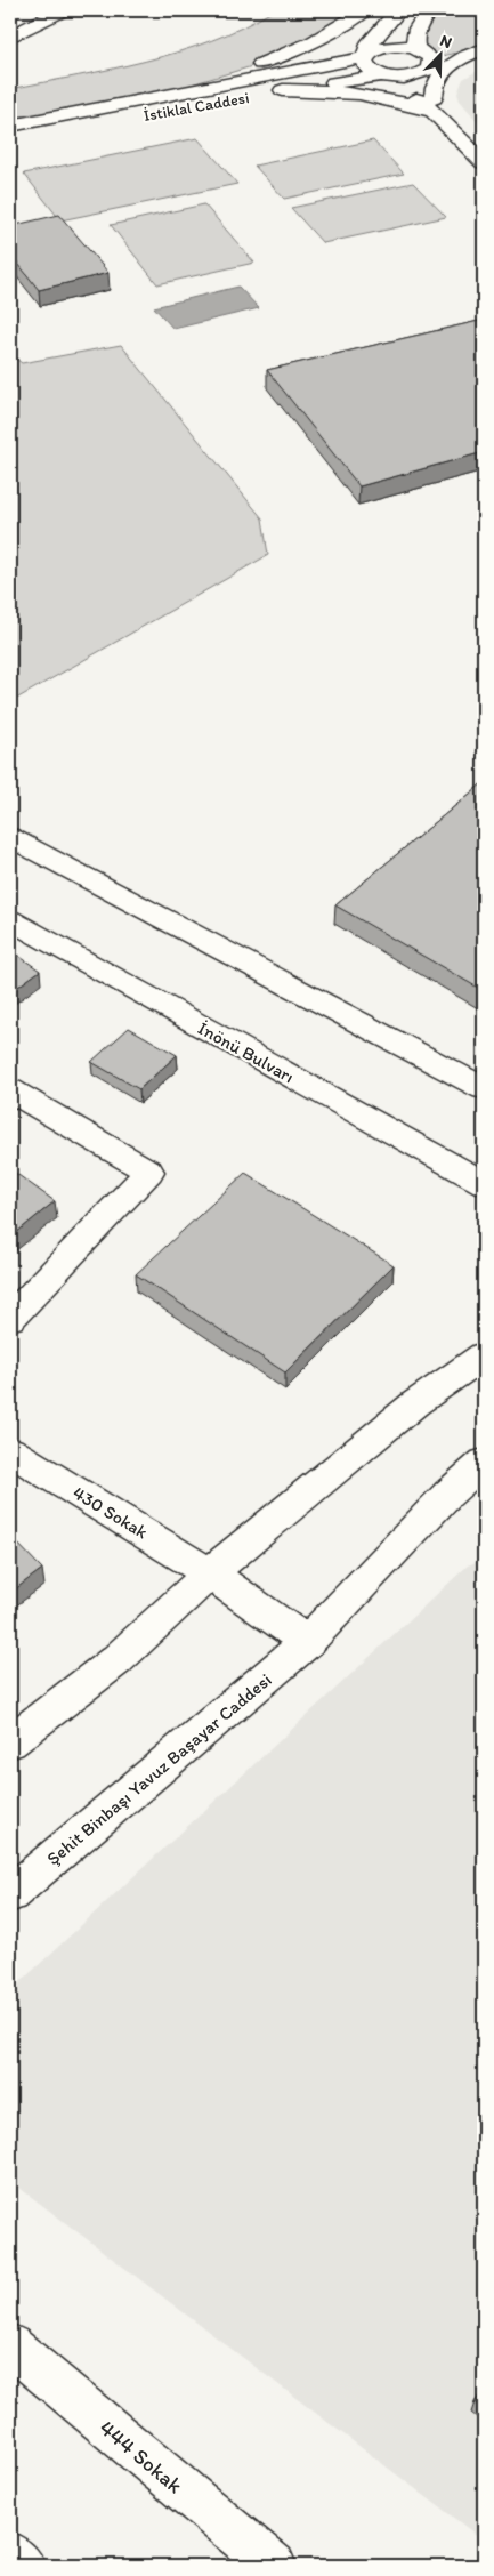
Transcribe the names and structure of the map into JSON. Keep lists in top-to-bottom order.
{
  "streets": {
    "street": [
      "İstiklal Caddesi",
      "İnönü Bulvarı",
      "430 Sokak",
      "Şehit Binbaşı Yavuz Başayar Caddesi",
      "444 Sokak"
    ]
  },
  "north": "top right"
}
